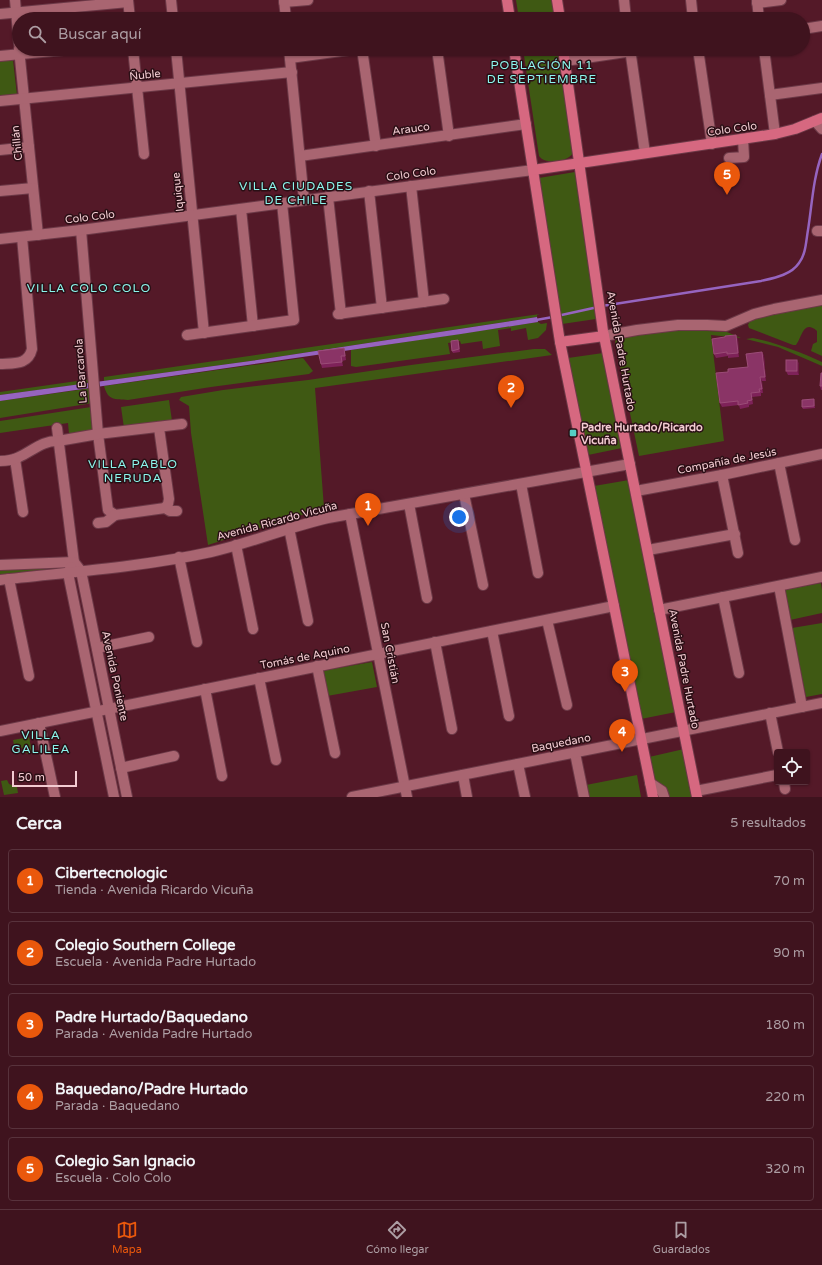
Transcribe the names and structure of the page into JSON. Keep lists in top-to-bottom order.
{
  "streets": {
    "main road": ["Colo Colo", "Avenida Padre Hurtado"],
    "street": [
      "Ñuble",
      "Arauco",
      "Chillán",
      "Iquique",
      "La Barcarola",
      "Compañía de Jesús",
      "Avenida Ricardo Vicuña",
      "San Cristián",
      "Tomás de Aquino",
      "Avenida Poniente",
      "Baquedano"
    ]
  },
  "crossings": [
    ["Ñuble", "Chillán"],
    ["Ñuble", "Iquique"],
    ["Colo Colo", "Chillán"],
    ["Colo Colo", "Iquique"],
    ["Colo Colo", "Avenida Padre Hurtado"],
    ["Colo Colo", "La Barcarola"],
    ["Avenida Padre Hurtado", "Compañía de Jesús"],
    ["Avenida Padre Hurtado", "Avenida Ricardo Vicuña"],
    ["Avenida Padre Hurtado", "Baquedano"],
    ["Avenida Ricardo Vicuña", "San Cristián"],
    ["Avenida Ricardo Vicuña", "Avenida Poniente"],
    ["San Cristián", "Tomás de Aquino"],
    ["San Cristián", "Baquedano"],
    ["Tomás de Aquino", "Avenida Poniente"]
  ],
  "districts": [
    "POBLACIÓN 11 DE SEPTIEMBRE",
    "VILLA CIUDADES DE CHILE",
    "VILLA COLO COLO",
    "VILLA PABLO NERUDA",
    "VILLA GALILEA"
  ],
  "places": {
    "transit": ["Padre Hurtado/Ricardo Vicuña"]
  },
  "scale_bar": "50 m",
  "page": {
    "search": "Buscar aquí",
    "pins": [
      "5",
      "2",
      "1",
      "3",
      "4"
    ],
    "scale": "50 m",
    "heading": ["Cerca", "5 resultados"],
    "list": [
      {
        "mark": "1",
        "name": "Cibertecnologic",
        "note": "Tienda · Avenida Ricardo Vicuña",
        "value": "70 m"
      },
      {
        "mark": "2",
        "name": "Colegio Southern College",
        "note": "Escuela · Avenida Padre Hurtado",
        "value": "90 m"
      },
      {
        "mark": "3",
        "name": "Padre Hurtado/Baquedano",
        "note": "Parada · Avenida Padre Hurtado",
        "value": "180 m"
      },
      {
        "mark": "4",
        "name": "Baquedano/Padre Hurtado",
        "note": "Parada · Baquedano",
        "value": "220 m"
      },
      {
        "mark": "5",
        "name": "Colegio San Ignacio",
        "note": "Escuela · Colo Colo",
        "value": "320 m"
      }
    ],
    "nav": ["Mapa", "Cómo llegar", "Guardados"]
  }
}
